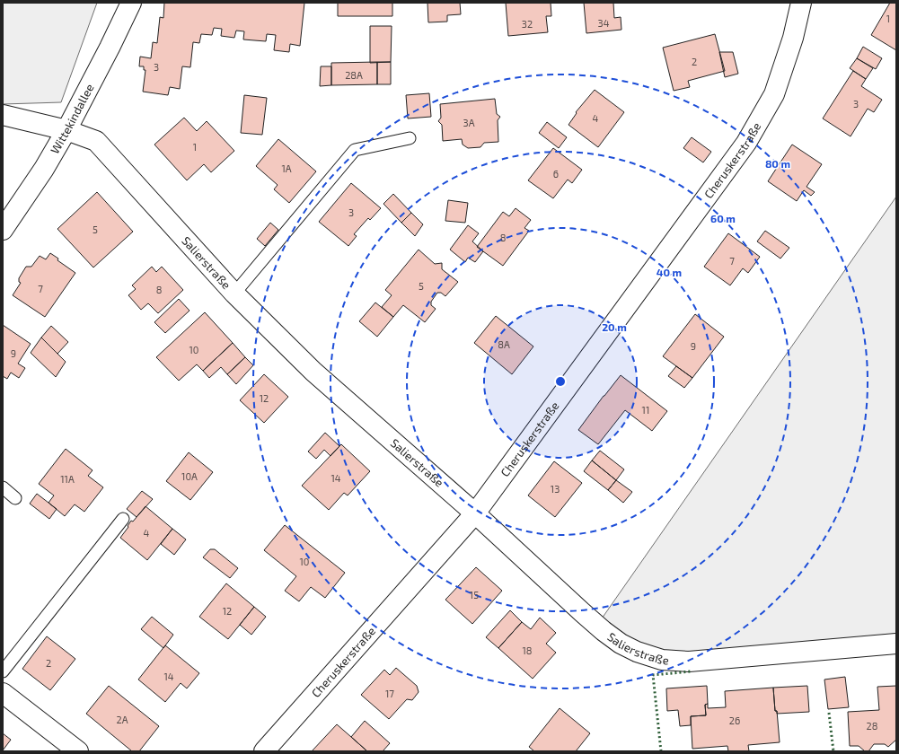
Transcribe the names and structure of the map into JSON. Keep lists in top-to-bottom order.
{
  "streets": {
    "street": ["Wittekindallee", "Cheruskerstraße", "Salierstraße"]
  },
  "crossings": [
    ["Wittekindallee", "Salierstraße"],
    ["Cheruskerstraße", "Salierstraße"]
  ],
  "house_numbers": [
    "1",
    "34",
    "32",
    "2",
    "3",
    "28A",
    "3",
    "4",
    "3A",
    "1",
    "1A",
    "6",
    "3",
    "5",
    "8",
    "7",
    "5",
    "7",
    "8",
    "8A",
    "9",
    "10",
    "9",
    "12",
    "11",
    "10A",
    "14",
    "11A",
    "13",
    "4",
    "10",
    "15",
    "12",
    "18",
    "2",
    "14",
    "17",
    "2A",
    "26",
    "28"
  ],
  "rings": [
    "80 m",
    "60 m",
    "40 m",
    "20 m"
  ]
}
